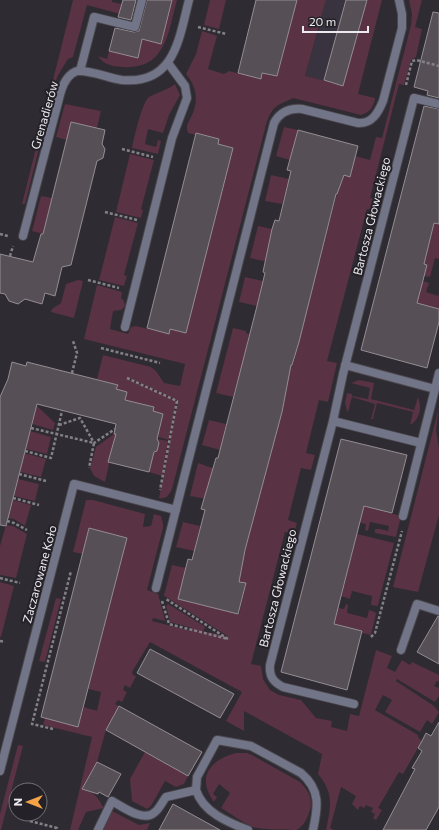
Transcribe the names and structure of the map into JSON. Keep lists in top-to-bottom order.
{
  "streets": {
    "street": ["Grenadierów", "Bartosza Głowackiego", "Zaczarowane Koło"]
  },
  "scale_bar": "20 m",
  "north": "left"
}
